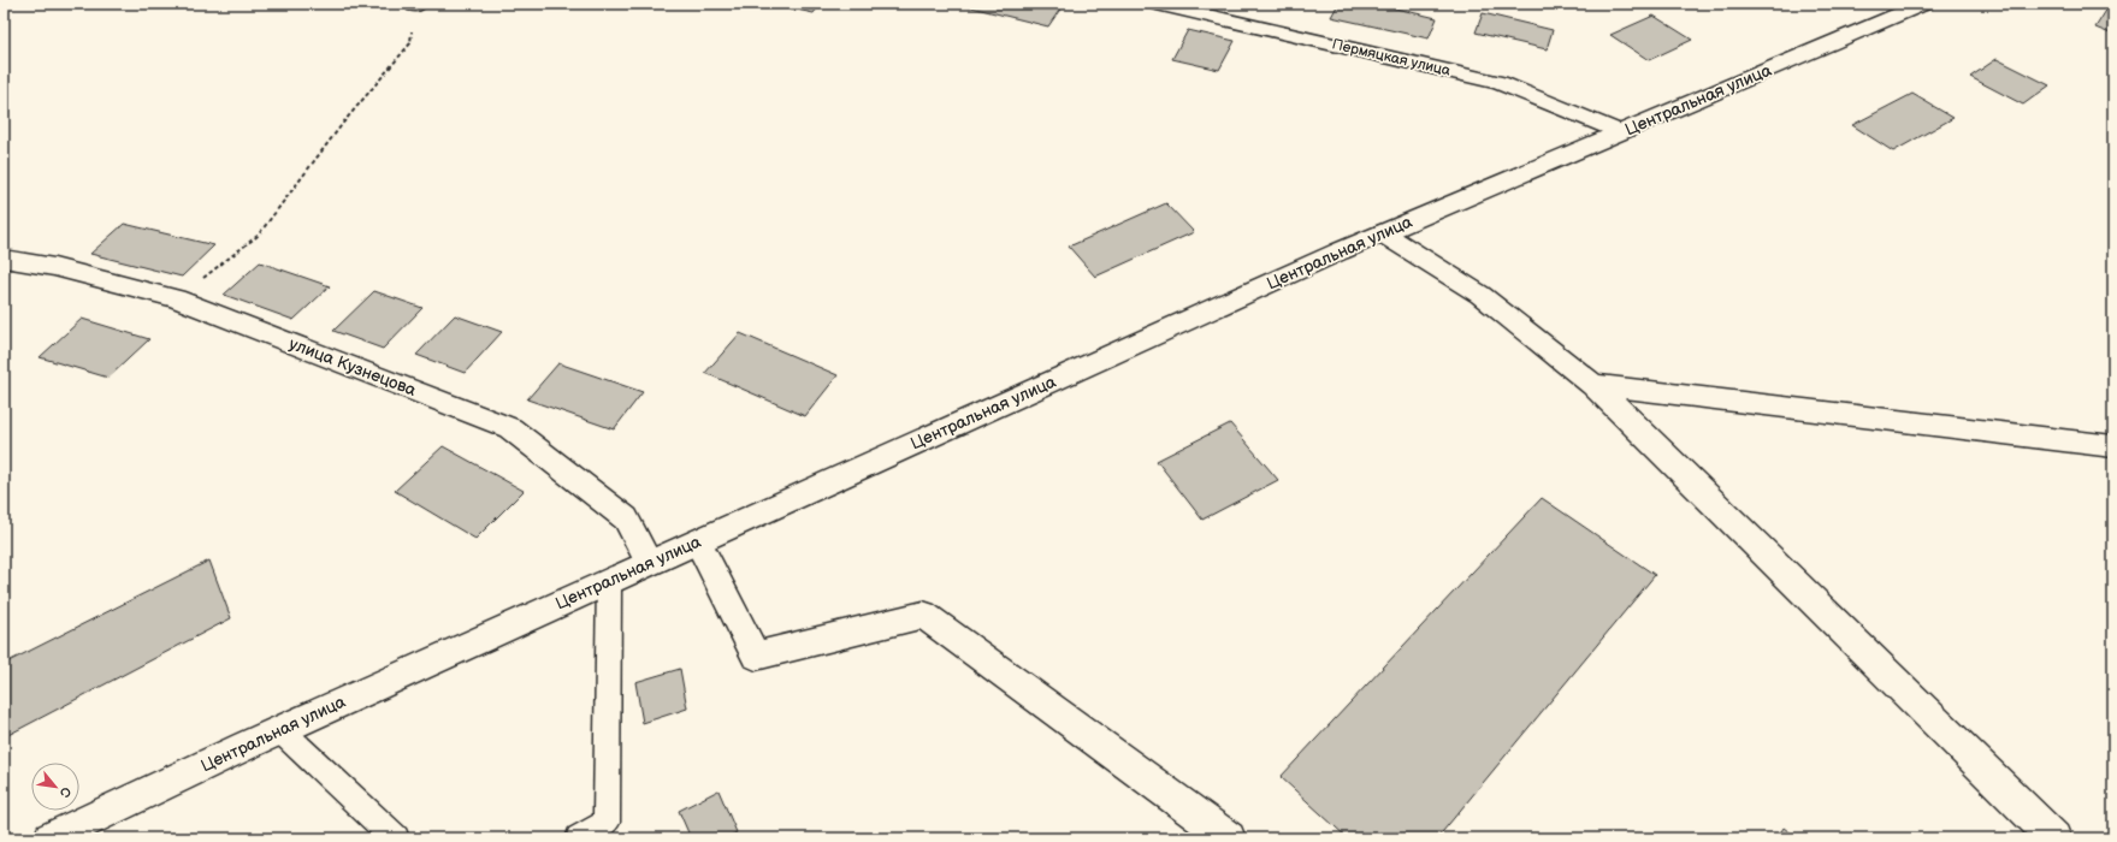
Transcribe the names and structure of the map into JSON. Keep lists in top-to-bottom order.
{
  "streets": {
    "street": ["Пермяцкая улица", "Центральная улица", "улица Кузнецова"]
  },
  "crossings": [
    ["Пермяцкая улица", "Центральная улица"],
    ["Центральная улица", "улица Кузнецова"]
  ],
  "north": "bottom right"
}
